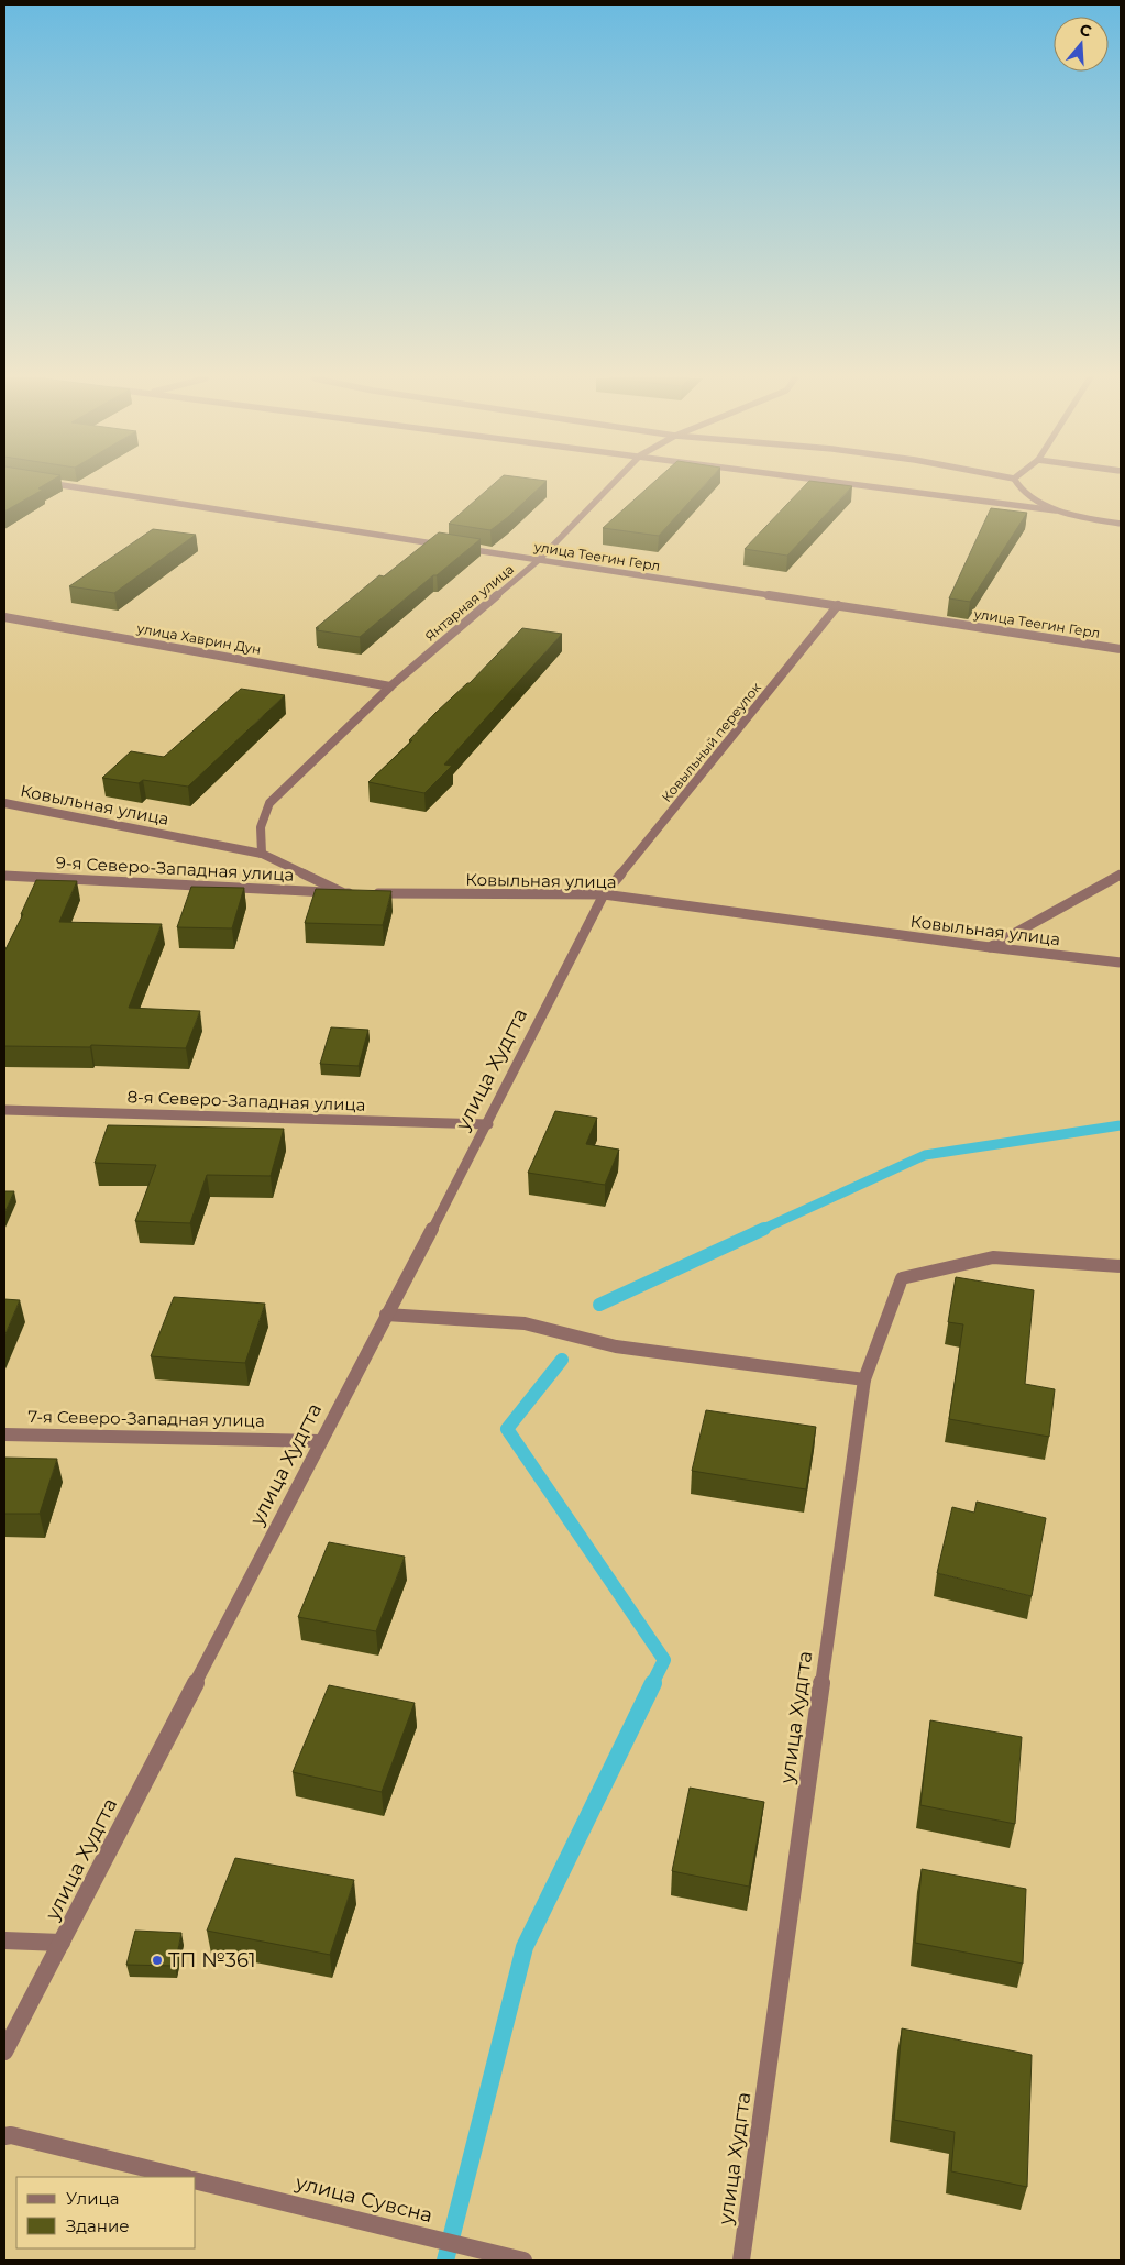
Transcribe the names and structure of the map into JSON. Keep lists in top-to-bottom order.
{
  "streets": {
    "street": [
      "улица Теегин Герл",
      "Янтарная улица",
      "улица Хаврин Дун",
      "Ковыльный переулок",
      "Ковыльная улица",
      "9-я Северо-Западная улица",
      "улица Худгта",
      "8-я Северо-Западная улица",
      "7-я Северо-Западная улица",
      "улица Сувсна"
    ]
  },
  "crossings": [
    ["улица Теегин Герл", "Янтарная улица"],
    ["улица Теегин Герл", "Ковыльный переулок"],
    ["Янтарная улица", "улица Хаврин Дун"],
    ["Янтарная улица", "Ковыльная улица"],
    ["Ковыльный переулок", "Ковыльная улица"],
    ["Ковыльный переулок", "улица Худгта"],
    ["Ковыльная улица", "9-я Северо-Западная улица"],
    ["Ковыльная улица", "улица Худгта"],
    ["улица Худгта", "8-я Северо-Западная улица"],
    ["улица Худгта", "7-я Северо-Западная улица"]
  ],
  "places": ["ТП №361"],
  "legend": ["Улица", "Здание"],
  "north": "top"
}
